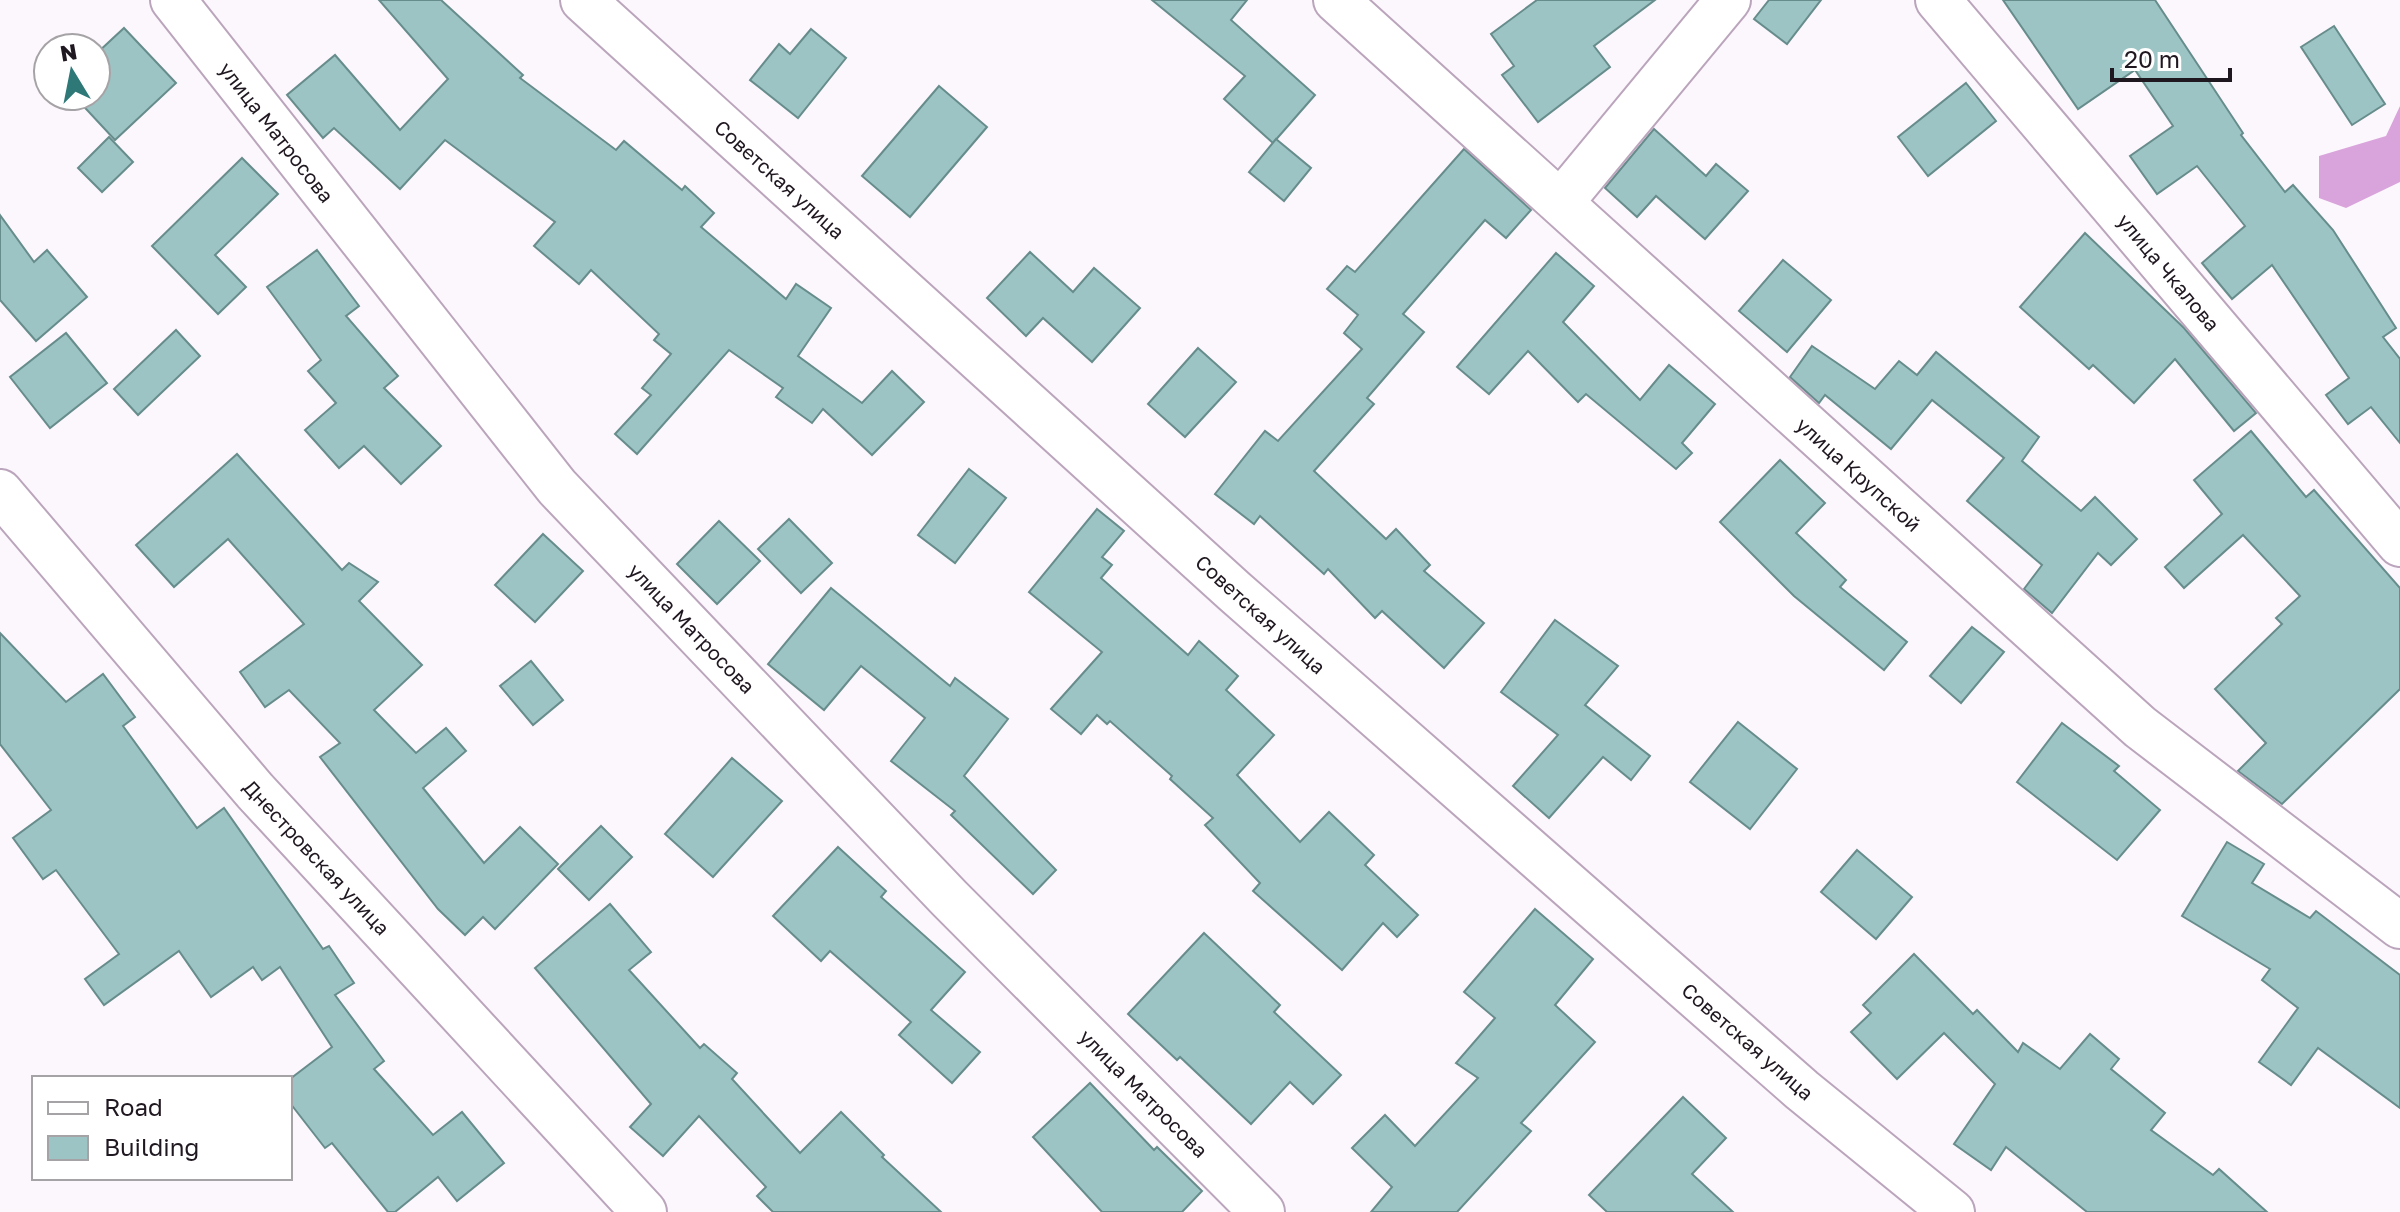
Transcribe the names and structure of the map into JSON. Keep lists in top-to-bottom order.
{
  "streets": {
    "street": [
      "улица Матросова",
      "Советская улица",
      "улица Чкалова",
      "улица Крупской",
      "Днестровская улица"
    ]
  },
  "legend": ["Road", "Building"],
  "scale_bar": "20 m",
  "north": "top"
}
